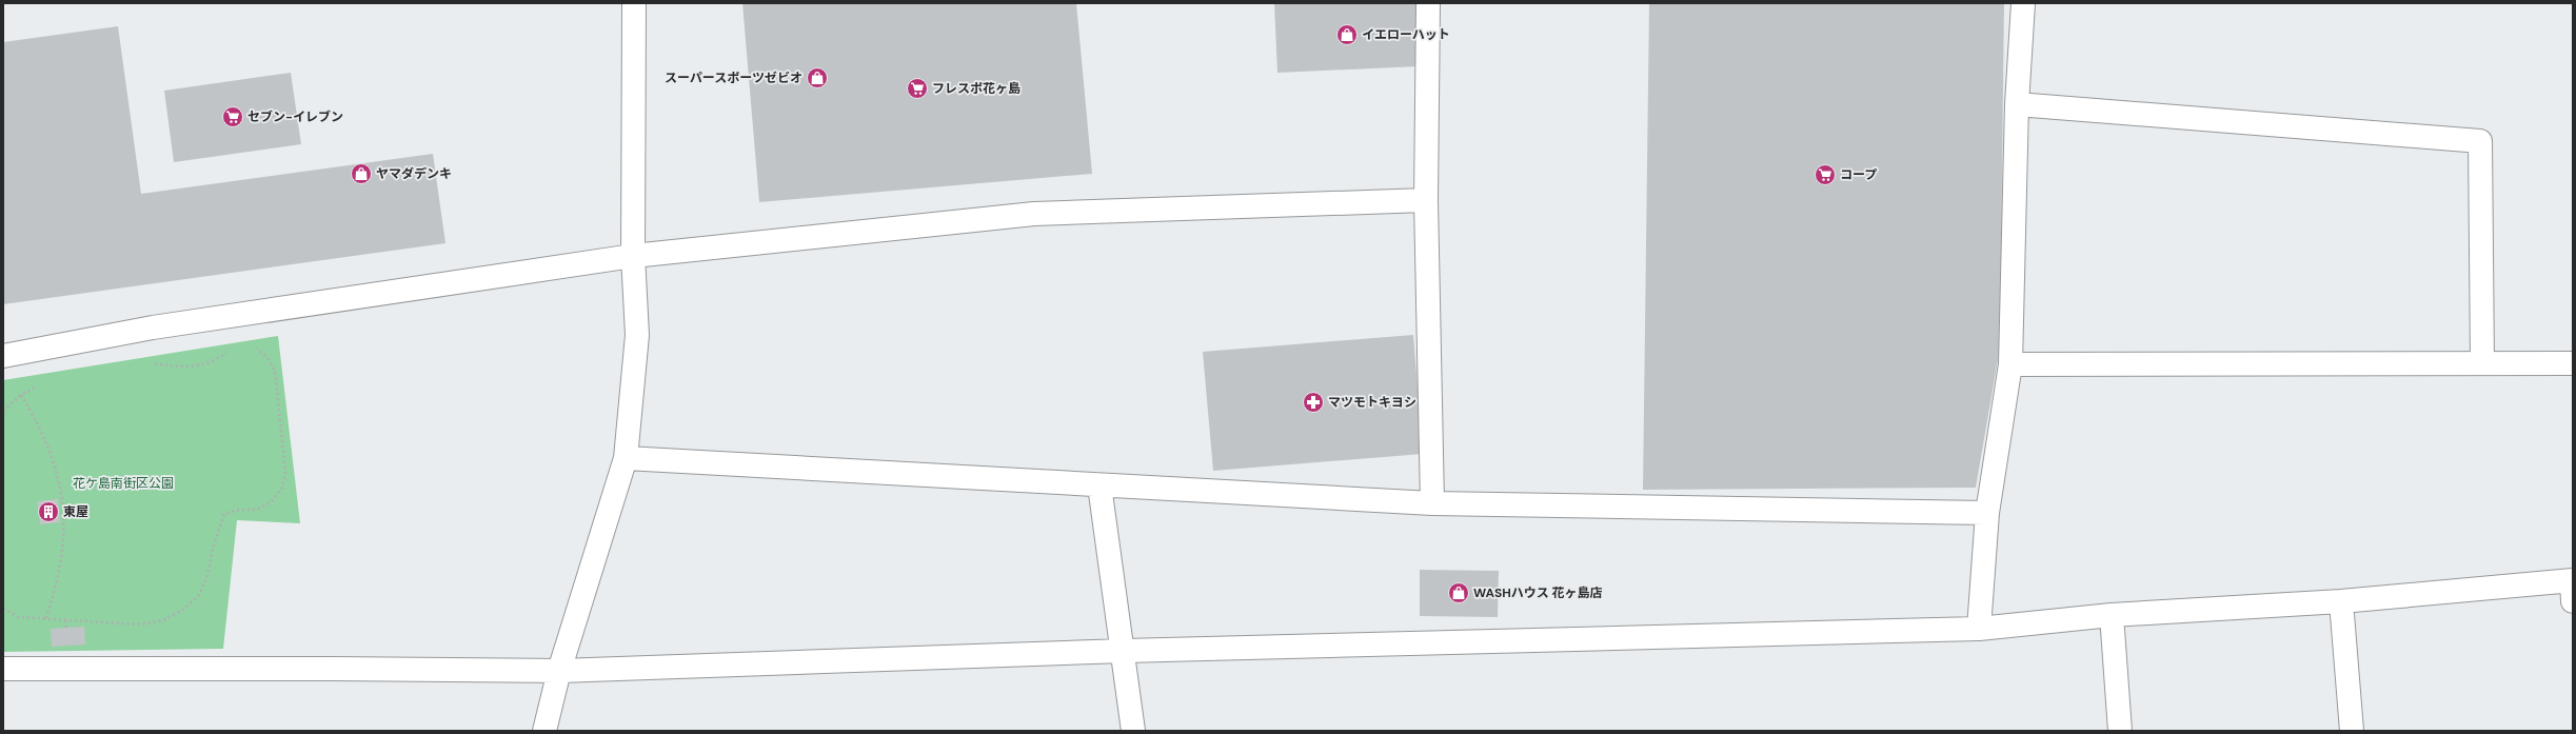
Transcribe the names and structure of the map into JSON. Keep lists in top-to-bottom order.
{
  "parks": ["花ケ島南街区公園"],
  "places": {
    "shop": [
      "イエローハット",
      "スーパースポーツゼビオ",
      "ヤマダデンキ",
      "WASHハウス 花ヶ島店"
    ],
    "supermarket": ["フレスポ花ヶ島", "セブン-イレブン", "コープ"],
    "pharmacy": ["マツモトキヨシ"],
    "building": ["東屋"]
  }
}
